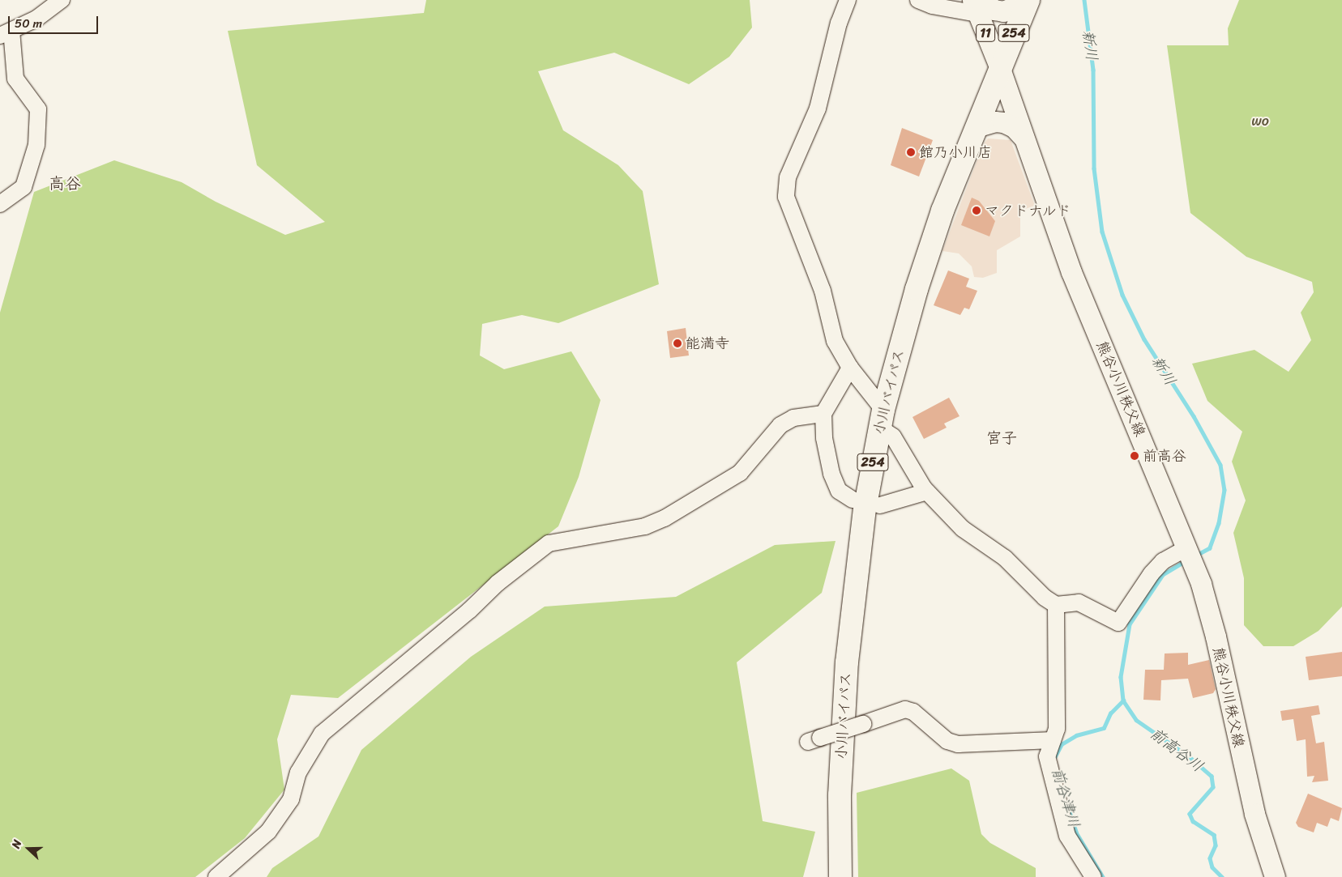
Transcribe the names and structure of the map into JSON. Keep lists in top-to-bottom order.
{
  "streets": {
    "highway": ["254", "小川バイパス"],
    "main road": ["11", "熊谷小川秩父線"]
  },
  "crossings": [
    ["熊谷小川秩父線", "小川バイパス"]
  ],
  "districts": ["高谷", "宮子"],
  "water": ["新川", "前高谷川", "前谷津川"],
  "parks": ["wo"],
  "places": [
    "館乃小川店",
    "マクドナルド",
    "能満寺",
    "前高谷"
  ],
  "scale_bar": "50 m",
  "north": "left"
}
